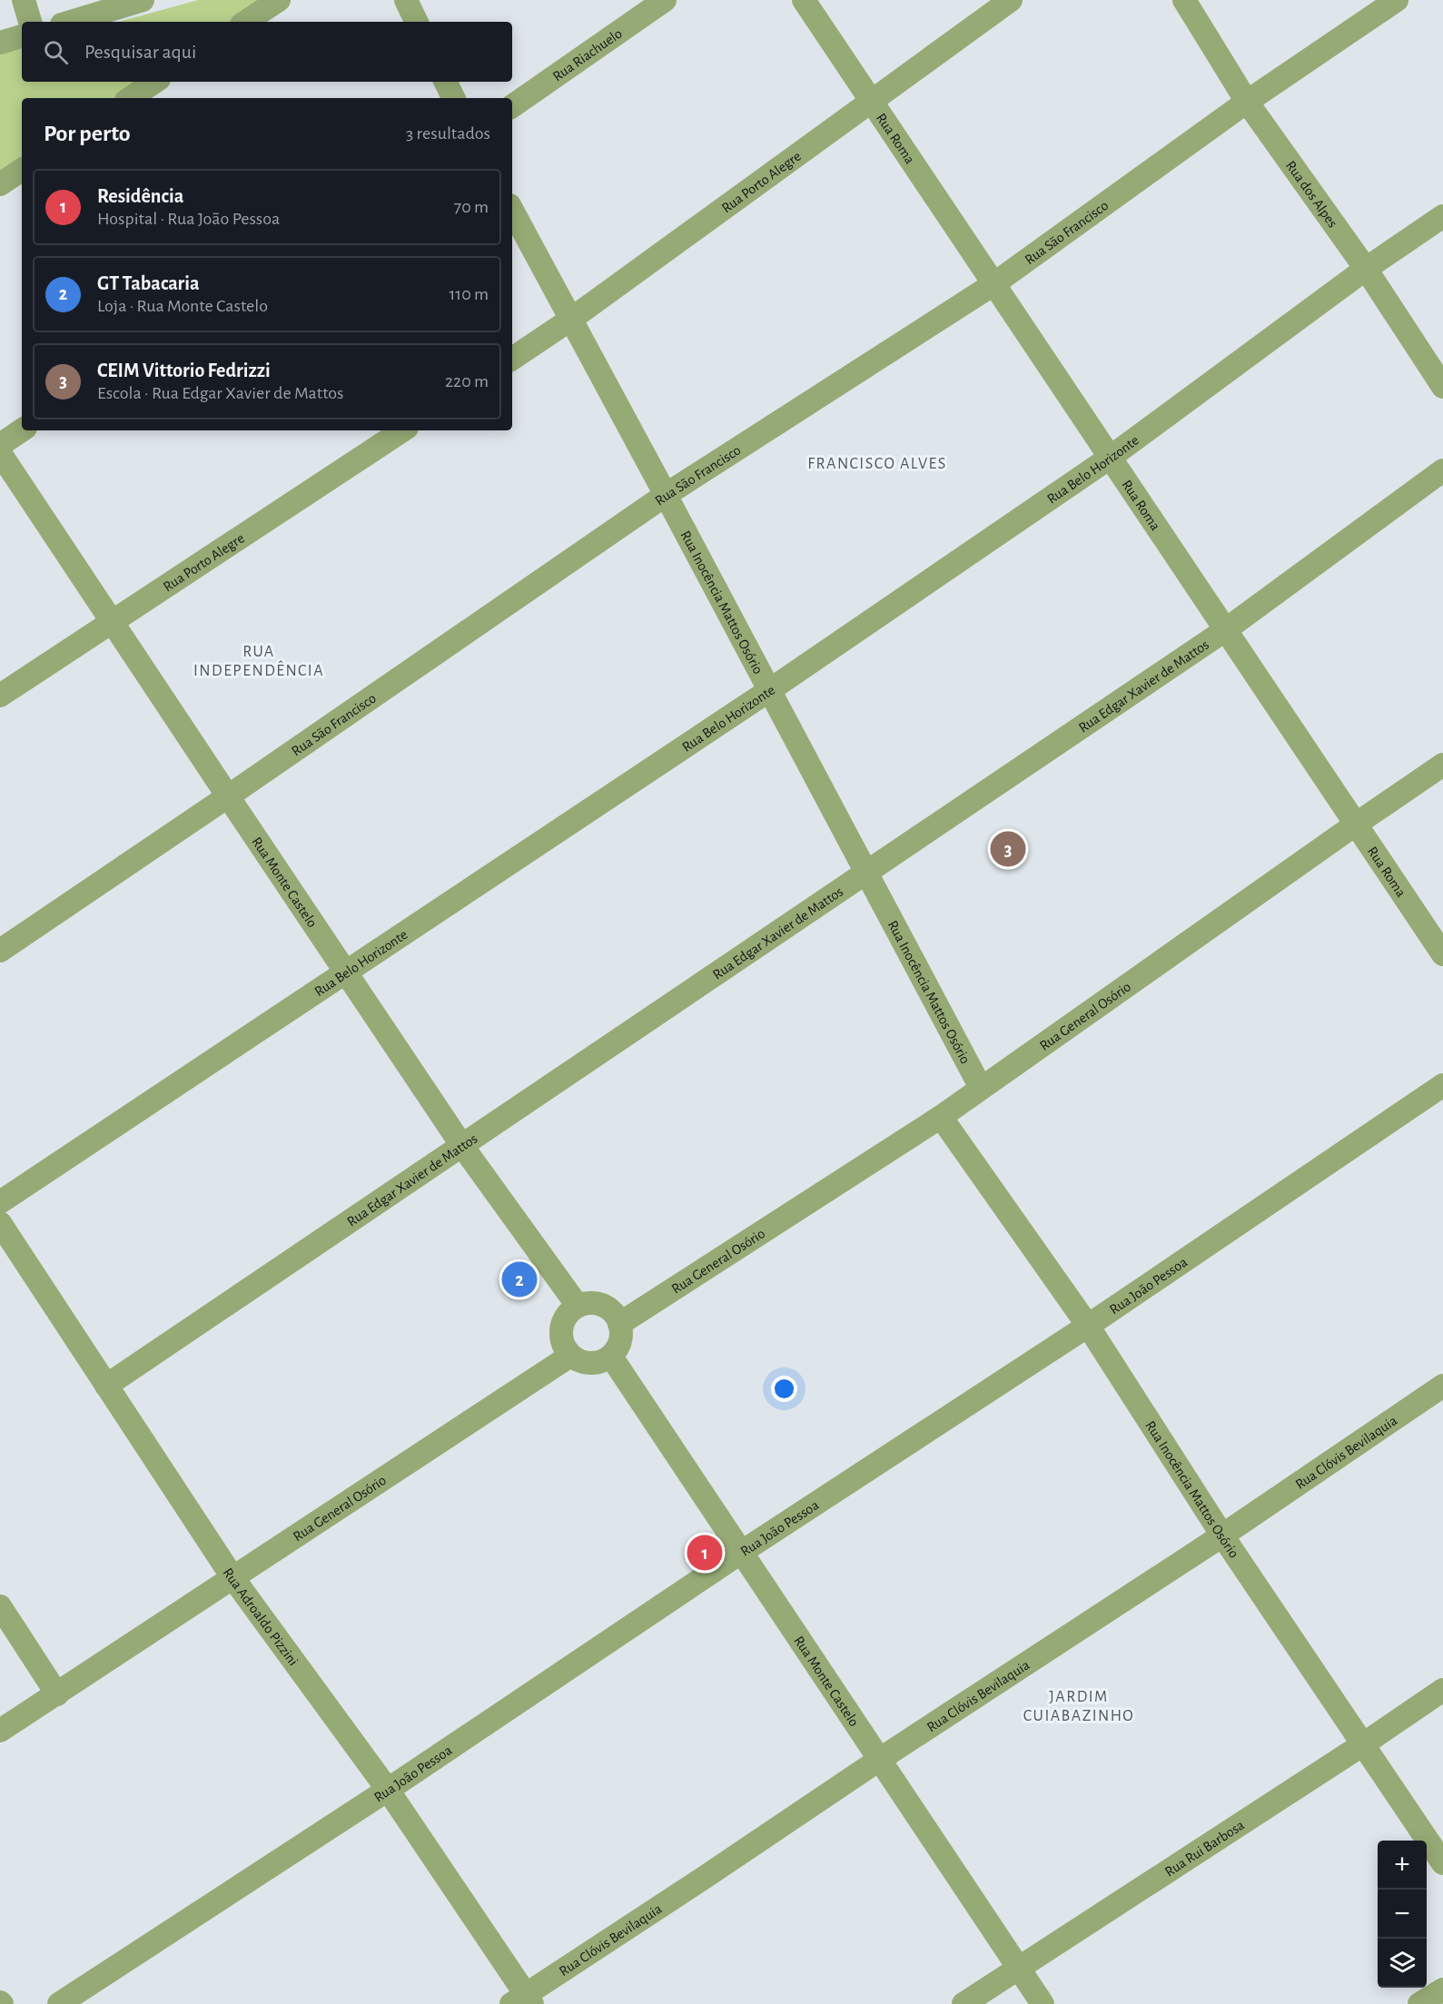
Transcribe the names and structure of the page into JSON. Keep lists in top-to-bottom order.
{
  "streets": {
    "street": [
      "Rua Riachuelo",
      "Rua Roma",
      "Rua Porto Alegre",
      "Rua dos Alpes",
      "Rua São Francisco",
      "Rua Belo Horizonte",
      "Rua Inocência Mattos Osório",
      "Rua Edgar Xavier de Mattos",
      "Rua Monte Castelo",
      "Rua General Osório",
      "Rua João Pessoa",
      "Rua Clóvis Bevilaquia",
      "Rua Adroaldo Pizzini",
      "Rua Rui Barbosa"
    ]
  },
  "crossings": [
    ["Rua Roma", "Rua Porto Alegre"],
    ["Rua Roma", "Rua São Francisco"],
    ["Rua Roma", "Rua Belo Horizonte"],
    ["Rua Roma", "Rua Edgar Xavier de Mattos"],
    ["Rua Roma", "Rua General Osório"],
    ["Rua Porto Alegre", "Rua Inocência Mattos Osório"],
    ["Rua Porto Alegre", "Rua Monte Castelo"],
    ["Rua dos Alpes", "Rua São Francisco"],
    ["Rua dos Alpes", "Rua Belo Horizonte"],
    ["Rua São Francisco", "Rua Inocência Mattos Osório"],
    ["Rua São Francisco", "Rua Monte Castelo"],
    ["Rua Belo Horizonte", "Rua Inocência Mattos Osório"],
    ["Rua Belo Horizonte", "Rua Monte Castelo"],
    ["Rua Inocência Mattos Osório", "Rua Edgar Xavier de Mattos"],
    ["Rua Inocência Mattos Osório", "Rua General Osório"],
    ["Rua Inocência Mattos Osório", "Rua João Pessoa"],
    ["Rua Inocência Mattos Osório", "Rua Clóvis Bevilaquia"],
    ["Rua Inocência Mattos Osório", "Rua Rui Barbosa"],
    ["Rua Edgar Xavier de Mattos", "Rua Monte Castelo"],
    ["Rua Edgar Xavier de Mattos", "Rua Adroaldo Pizzini"],
    ["Rua Monte Castelo", "Rua General Osório"],
    ["Rua Monte Castelo", "Rua João Pessoa"],
    ["Rua Monte Castelo", "Rua Clóvis Bevilaquia"],
    ["Rua Monte Castelo", "Rua Rui Barbosa"],
    ["Rua General Osório", "Rua Adroaldo Pizzini"],
    ["Rua João Pessoa", "Rua Adroaldo Pizzini"],
    ["Rua Clóvis Bevilaquia", "Rua Adroaldo Pizzini"]
  ],
  "districts": ["FRANCISCO ALVES", "RUA INDEPENDÊNCIA", "JARDIM CUIABAZINHO"],
  "page": {
    "search": "Pesquisar aqui",
    "heading": ["Por perto", "3 resultados"],
    "list": [
      {
        "mark": "1",
        "name": "Residência",
        "note": "Hospital · Rua João Pessoa",
        "value": "70 m"
      },
      {
        "mark": "2",
        "name": "GT Tabacaria",
        "note": "Loja · Rua Monte Castelo",
        "value": "110 m"
      },
      {
        "mark": "3",
        "name": "CEIM Vittorio Fedrizzi",
        "note": "Escola · Rua Edgar Xavier de Mattos",
        "value": "220 m"
      }
    ],
    "pins": ["3", "2", "1"],
    "map_buttons": ["+", "−"]
  }
}
